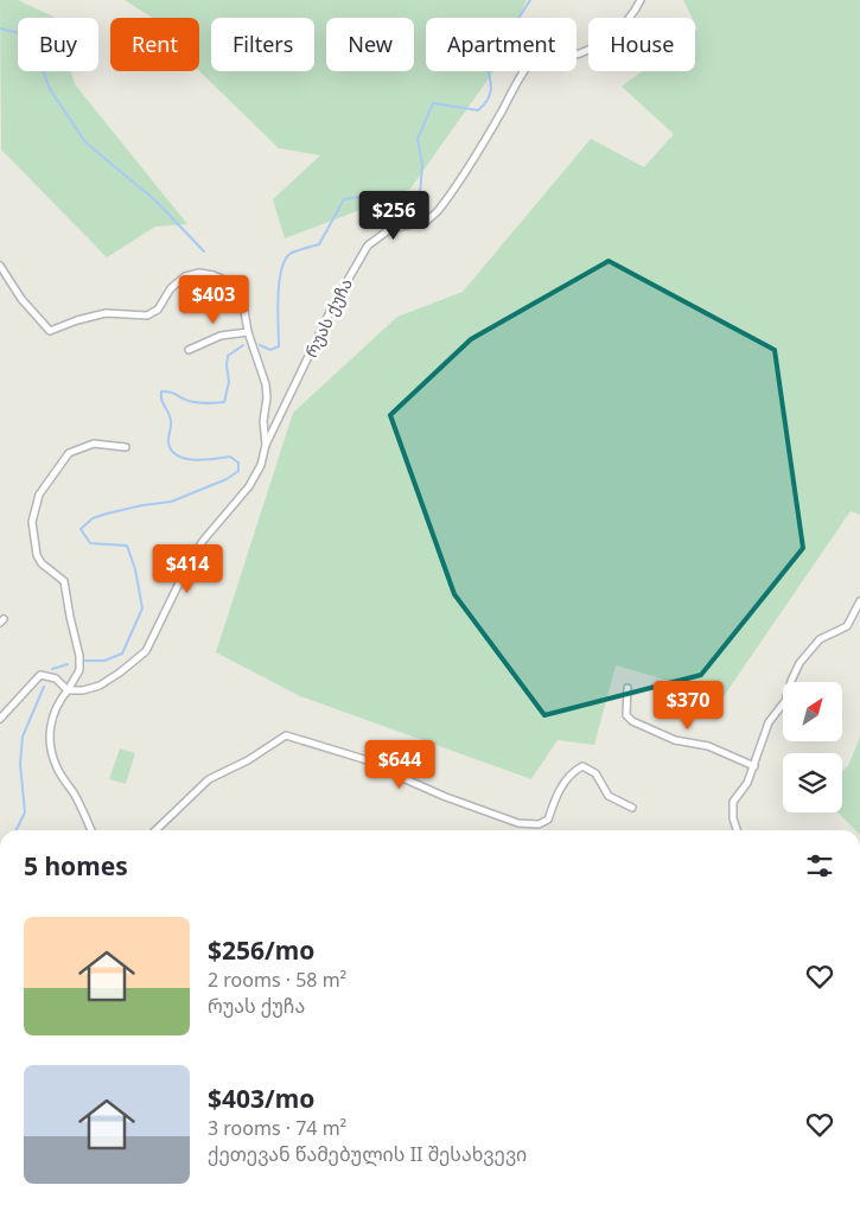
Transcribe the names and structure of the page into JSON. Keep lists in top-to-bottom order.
{
  "streets": {
    "street": ["რუას ქუჩა"]
  },
  "north": "top right",
  "page": {
    "chip": [
      "Buy",
      "Rent",
      "Filters",
      "New",
      "Apartment",
      "House"
    ],
    "price": [
      "$256",
      "$403",
      "$414",
      "$370",
      "$644"
    ],
    "heading": "5 homes",
    "list": [
      {
        "name": "$256/mo",
        "note": "2 rooms · 58 m² · რუას ქუჩა"
      },
      {
        "name": "$403/mo",
        "note": "3 rooms · 74 m² · ქეთევან წამებულის II შესახვევი"
      }
    ]
  }
}
